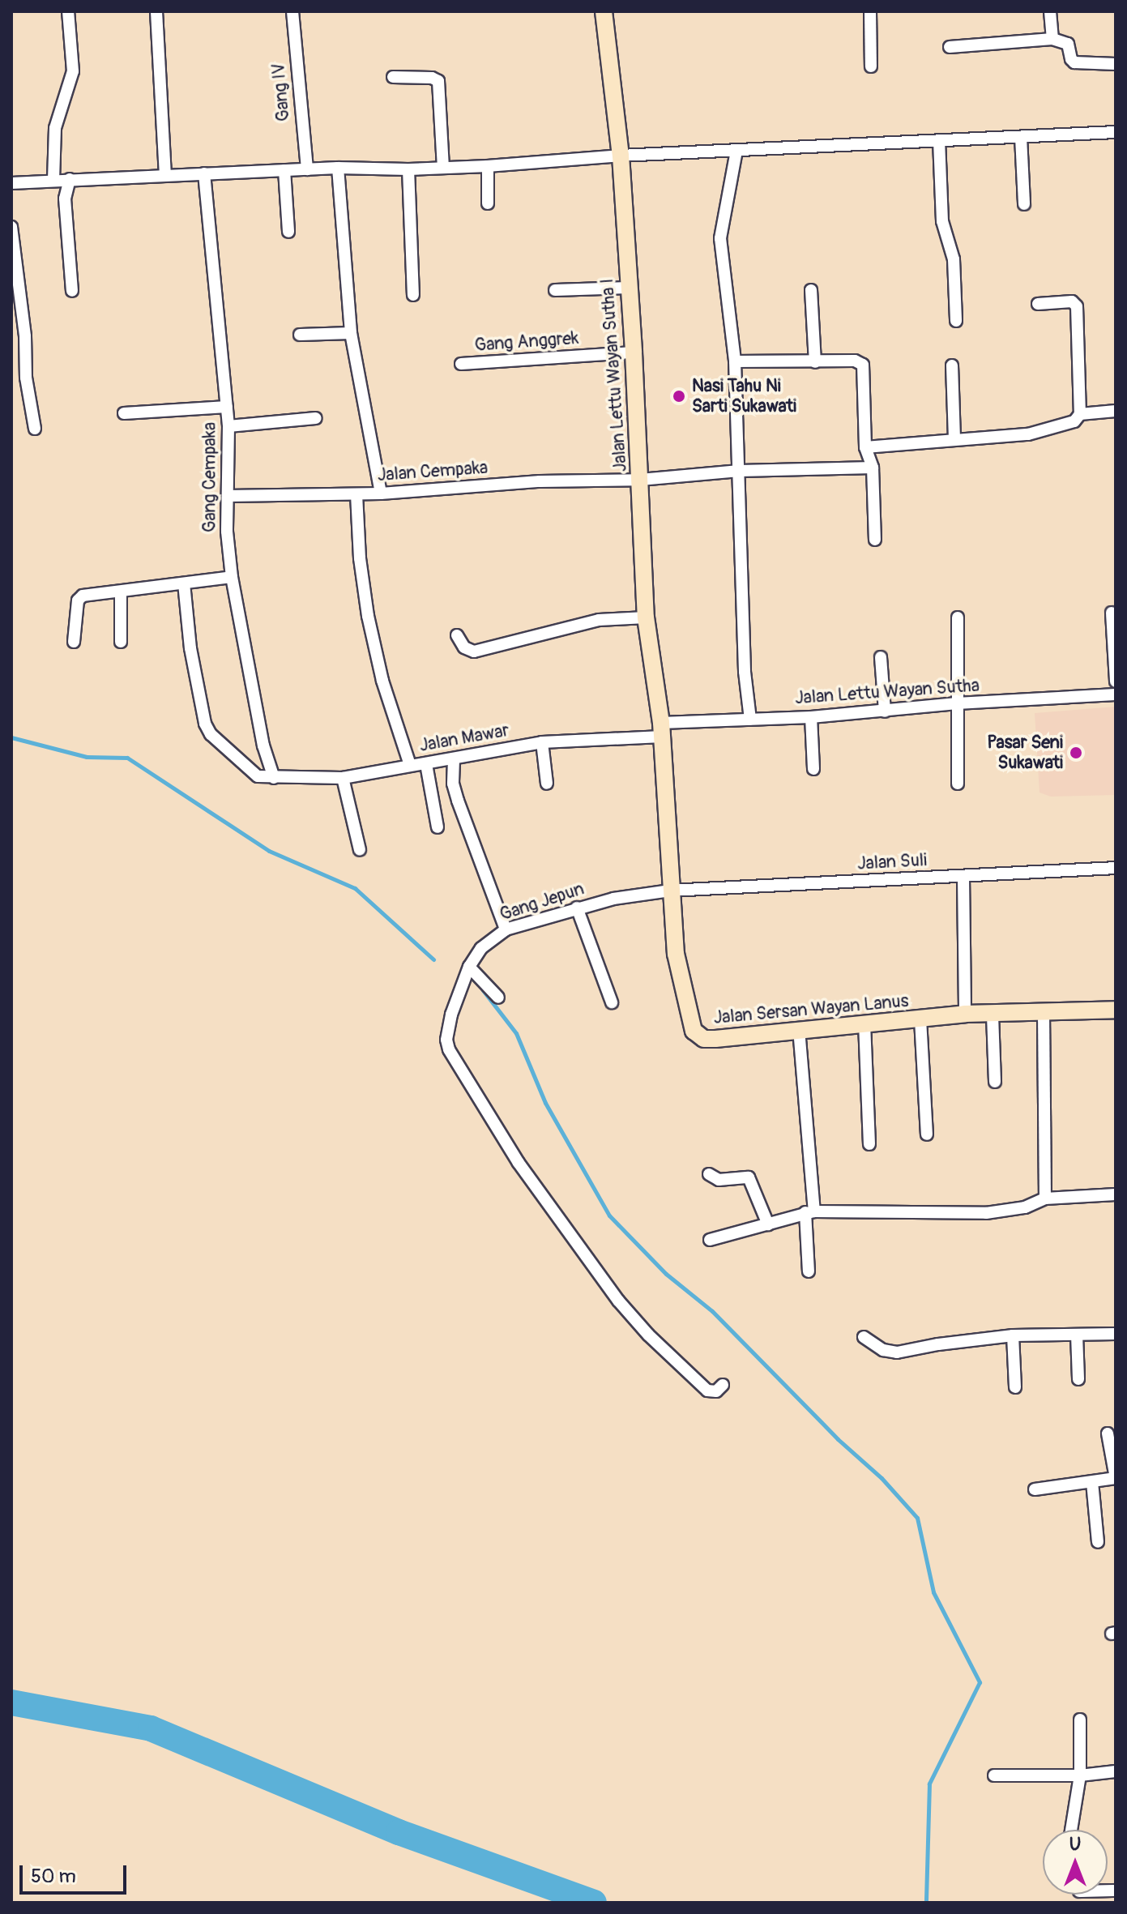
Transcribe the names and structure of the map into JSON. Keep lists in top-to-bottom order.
{
  "streets": {
    "street": [
      "Gang IV",
      "Gang Anggrek",
      "Jalan Lettu Wayan Sutha I",
      "Jalan Cempaka",
      "Gang Cempaka",
      "Jalan Lettu Wayan Sutha",
      "Jalan Mawar",
      "Jalan Suli",
      "Gang Jepun",
      "Jalan Sersan Wayan Lanus"
    ]
  },
  "crossings": [
    ["Gang Anggrek", "Jalan Lettu Wayan Sutha I"],
    ["Jalan Lettu Wayan Sutha I", "Jalan Cempaka"],
    ["Jalan Lettu Wayan Sutha I", "Jalan Lettu Wayan Sutha"],
    ["Jalan Lettu Wayan Sutha I", "Jalan Mawar"],
    ["Jalan Lettu Wayan Sutha I", "Jalan Sersan Wayan Lanus"],
    ["Jalan Cempaka", "Gang Cempaka"],
    ["Gang Cempaka", "Jalan Mawar"],
    ["Jalan Lettu Wayan Sutha", "Jalan Mawar"],
    ["Jalan Lettu Wayan Sutha", "Jalan Sersan Wayan Lanus"],
    ["Jalan Mawar", "Jalan Sersan Wayan Lanus"],
    ["Jalan Suli", "Gang Jepun"],
    ["Jalan Suli", "Jalan Sersan Wayan Lanus"],
    ["Gang Jepun", "Jalan Sersan Wayan Lanus"]
  ],
  "places": ["Nasi Tahu Ni Sarti Sukawati", "Pasar Seni Sukawati"],
  "scale_bar": "50 m",
  "north": "top"
}
